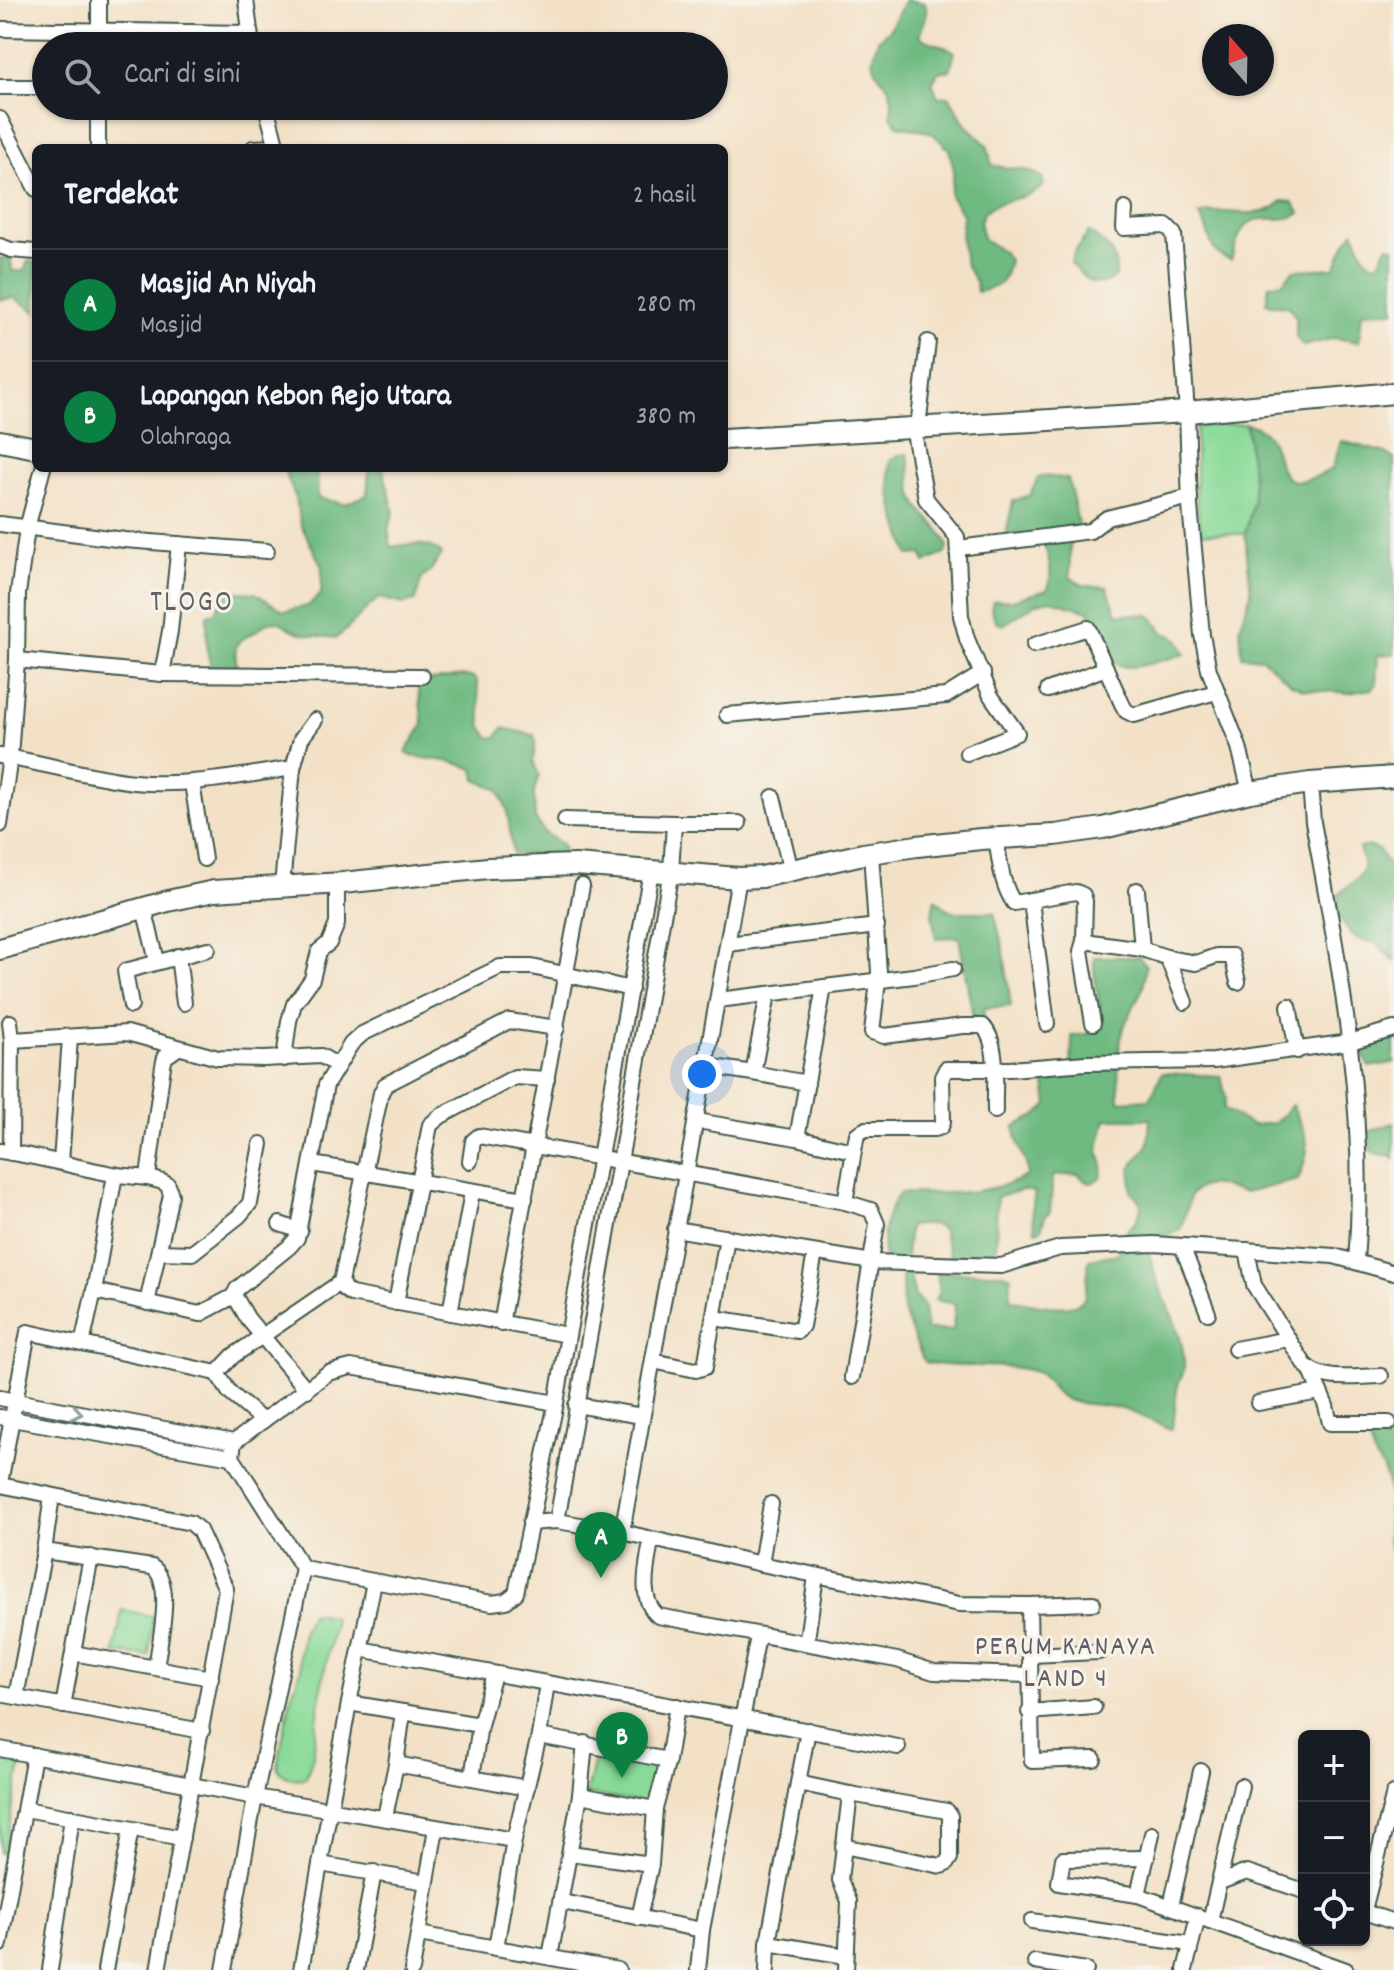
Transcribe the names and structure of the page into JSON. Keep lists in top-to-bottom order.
{
  "districts": ["TLOGO", "PERUM KANAYA LAND 4"],
  "north": "top",
  "page": {
    "search": "Cari di sini",
    "heading": ["Terdekat", "2 hasil"],
    "list": [
      {
        "mark": "A",
        "name": "Masjid An Niyah",
        "note": "Masjid",
        "value": "280 m"
      },
      {
        "mark": "B",
        "name": "Lapangan Kebon Rejo Utara",
        "note": "Olahraga",
        "value": "380 m"
      }
    ],
    "pins": ["A", "B"],
    "map_buttons": ["+", "−"]
  }
}
